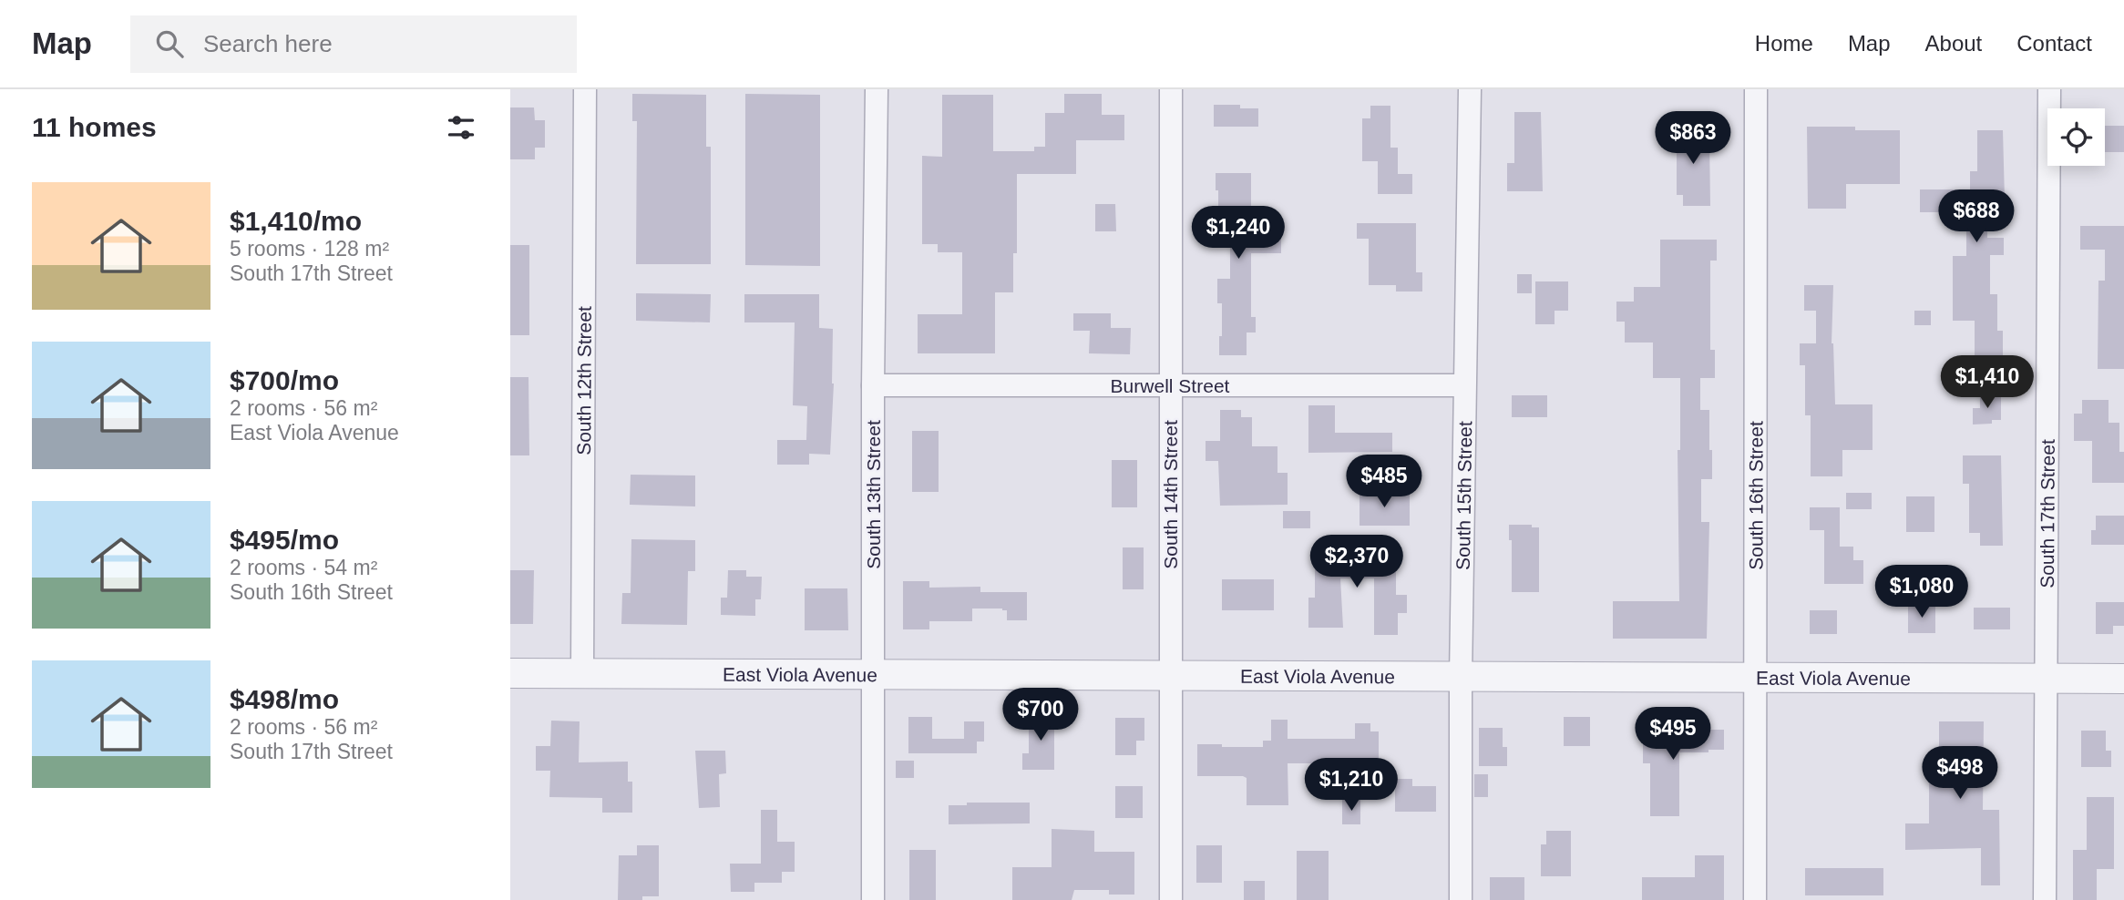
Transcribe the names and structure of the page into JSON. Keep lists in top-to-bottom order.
{
  "streets": {
    "street": [
      "South 12th Street",
      "Burwell Street",
      "South 13th Street",
      "South 14th Street",
      "South 15th Street",
      "South 16th Street",
      "South 17th Street",
      "East Viola Avenue"
    ]
  },
  "crossings": [
    ["South 12th Street", "East Viola Avenue"],
    ["Burwell Street", "South 13th Street"],
    ["Burwell Street", "South 14th Street"],
    ["Burwell Street", "South 15th Street"],
    ["South 13th Street", "East Viola Avenue"],
    ["South 14th Street", "East Viola Avenue"],
    ["South 15th Street", "East Viola Avenue"],
    ["South 16th Street", "East Viola Avenue"],
    ["South 17th Street", "East Viola Avenue"]
  ],
  "page": {
    "header": "Map",
    "search": "Search here",
    "nav": [
      "Home",
      "Map",
      "About",
      "Contact"
    ],
    "heading": "11 homes",
    "price": [
      "$863",
      "$688",
      "$1,240",
      "$1,410",
      "$485",
      "$2,370",
      "$1,080",
      "$700",
      "$495",
      "$498",
      "$1,210"
    ],
    "list": [
      {
        "name": "$1,410/mo",
        "note": "5 rooms · 128 m² · South 17th Street"
      },
      {
        "name": "$700/mo",
        "note": "2 rooms · 56 m² · East Viola Avenue"
      },
      {
        "name": "$495/mo",
        "note": "2 rooms · 54 m² · South 16th Street"
      },
      {
        "name": "$498/mo",
        "note": "2 rooms · 56 m² · South 17th Street"
      }
    ]
  }
}
